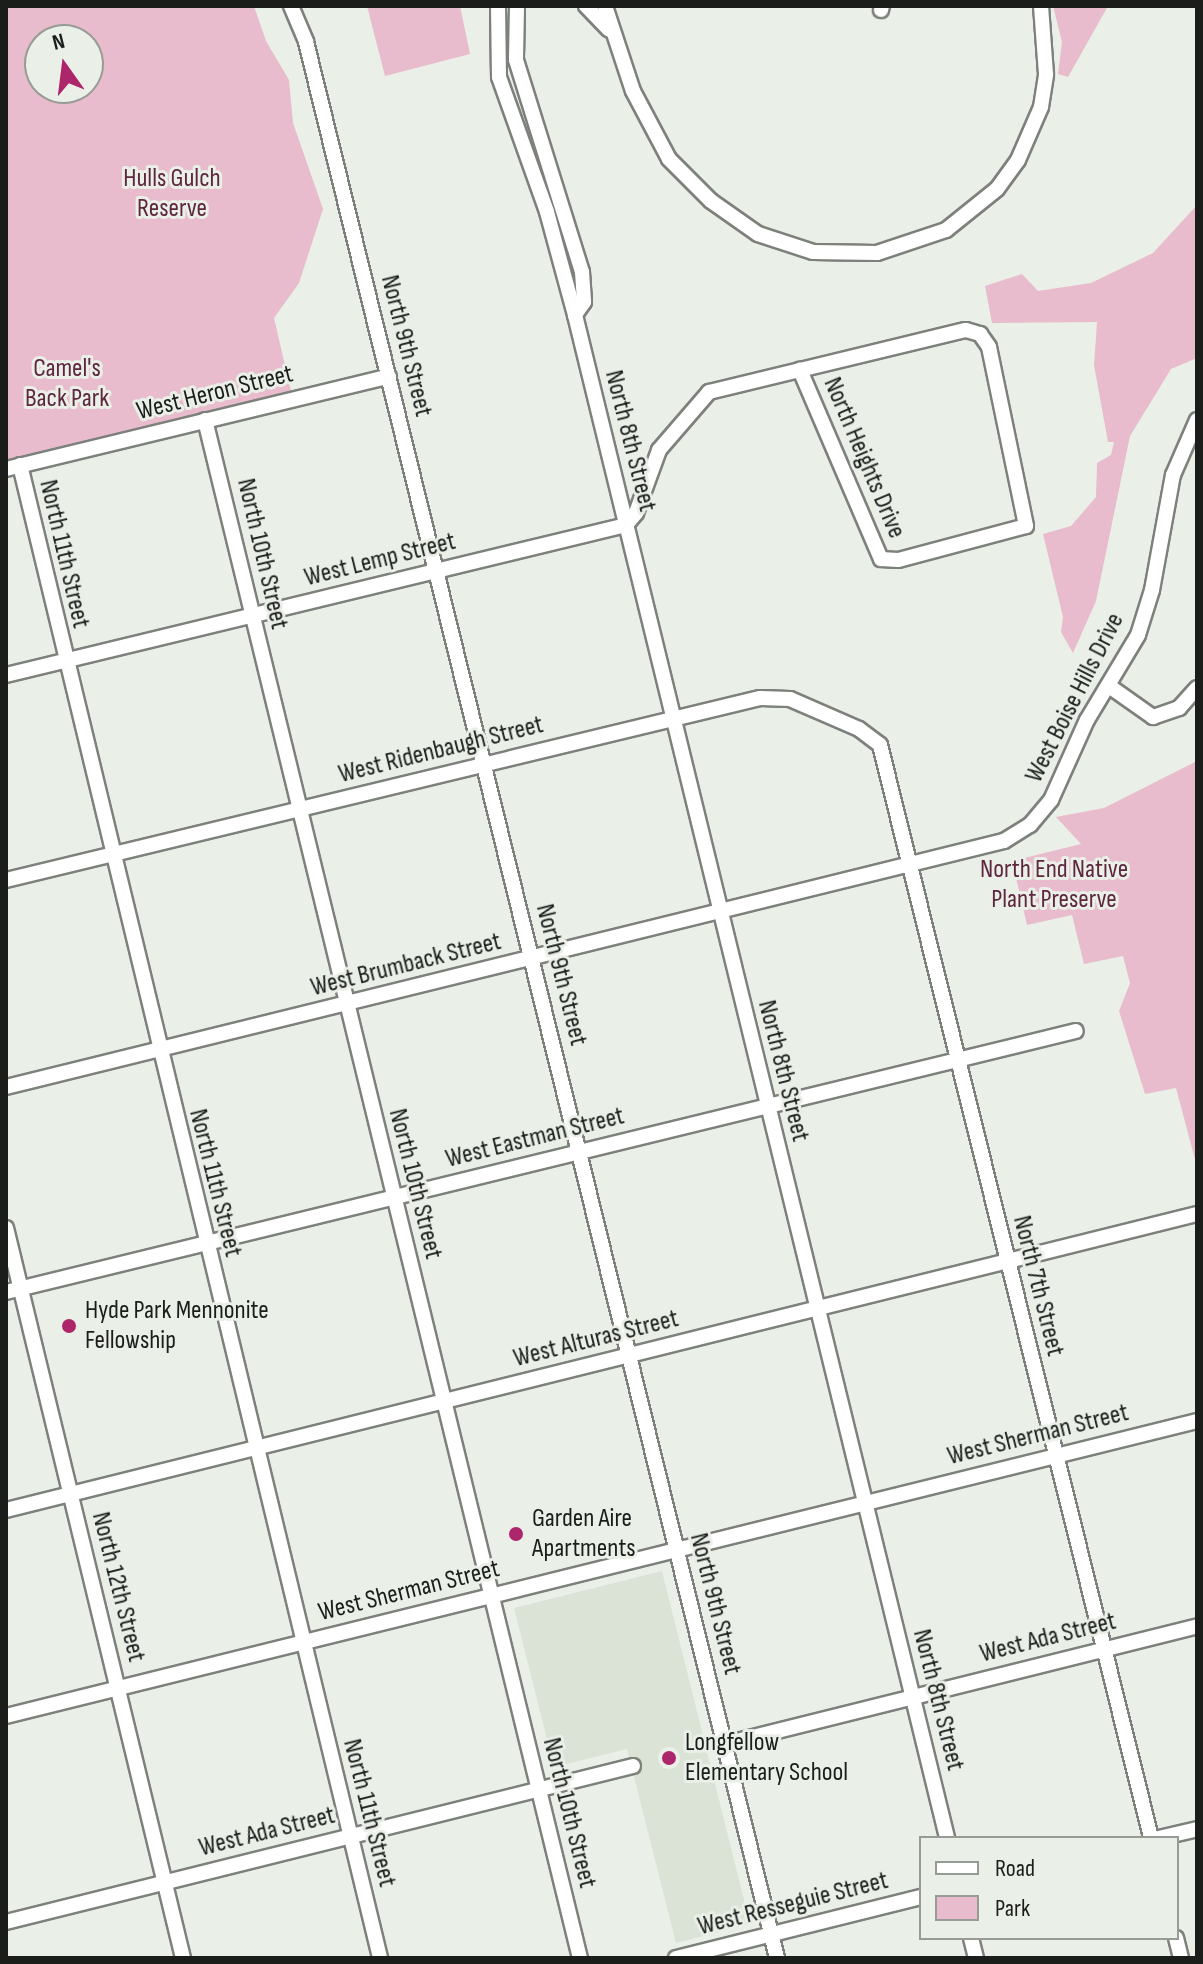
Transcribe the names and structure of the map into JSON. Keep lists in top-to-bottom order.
{
  "streets": {
    "street": [
      "North 9th Street",
      "West Heron Street",
      "North 8th Street",
      "North Heights Drive",
      "North 11th Street",
      "North 10th Street",
      "West Lemp Street",
      "West Boise Hills Drive",
      "West Ridenbaugh Street",
      "West Brumback Street",
      "West Eastman Street",
      "North 7th Street",
      "West Alturas Street",
      "West Sherman Street",
      "North 12th Street",
      "West Ada Street",
      "West Resseguie Street"
    ]
  },
  "crossings": [
    ["North 9th Street", "West Heron Street"],
    ["North 9th Street", "West Lemp Street"],
    ["North 9th Street", "West Ridenbaugh Street"],
    ["North 9th Street", "West Brumback Street"],
    ["North 9th Street", "West Eastman Street"],
    ["North 9th Street", "West Alturas Street"],
    ["North 9th Street", "West Sherman Street"],
    ["North 9th Street", "West Ada Street"],
    ["North 9th Street", "West Resseguie Street"],
    ["West Heron Street", "North 11th Street"],
    ["West Heron Street", "North 10th Street"],
    ["North 8th Street", "North Heights Drive"],
    ["North 8th Street", "West Lemp Street"],
    ["North 8th Street", "West Ridenbaugh Street"],
    ["North 8th Street", "West Brumback Street"],
    ["North 8th Street", "West Eastman Street"],
    ["North 8th Street", "West Alturas Street"],
    ["North 8th Street", "West Sherman Street"],
    ["North 8th Street", "West Ada Street"],
    ["North Heights Drive", "West Lemp Street"],
    ["North 11th Street", "West Lemp Street"],
    ["North 11th Street", "West Ridenbaugh Street"],
    ["North 11th Street", "West Brumback Street"],
    ["North 11th Street", "West Eastman Street"],
    ["North 11th Street", "West Alturas Street"],
    ["North 11th Street", "West Sherman Street"],
    ["North 11th Street", "West Ada Street"],
    ["North 10th Street", "West Lemp Street"],
    ["North 10th Street", "West Ridenbaugh Street"],
    ["North 10th Street", "West Brumback Street"],
    ["North 10th Street", "West Eastman Street"],
    ["North 10th Street", "West Alturas Street"],
    ["North 10th Street", "West Sherman Street"],
    ["North 10th Street", "West Ada Street"],
    ["West Boise Hills Drive", "West Brumback Street"],
    ["West Ridenbaugh Street", "North 7th Street"],
    ["West Brumback Street", "North 7th Street"],
    ["West Eastman Street", "North 7th Street"],
    ["West Eastman Street", "North 12th Street"],
    ["North 7th Street", "West Alturas Street"],
    ["North 7th Street", "West Sherman Street"],
    ["North 7th Street", "West Ada Street"],
    ["West Alturas Street", "North 12th Street"],
    ["West Sherman Street", "North 12th Street"],
    ["North 12th Street", "West Ada Street"]
  ],
  "parks": ["Hulls Gulch Reserve", "Camel's Back Park", "North End Native Plant Preserve"],
  "places": ["Hyde Park Mennonite Fellowship", "Garden Aire Apartments", "Longfellow Elementary School"],
  "legend": ["Road", "Park"],
  "north": "top"
}
